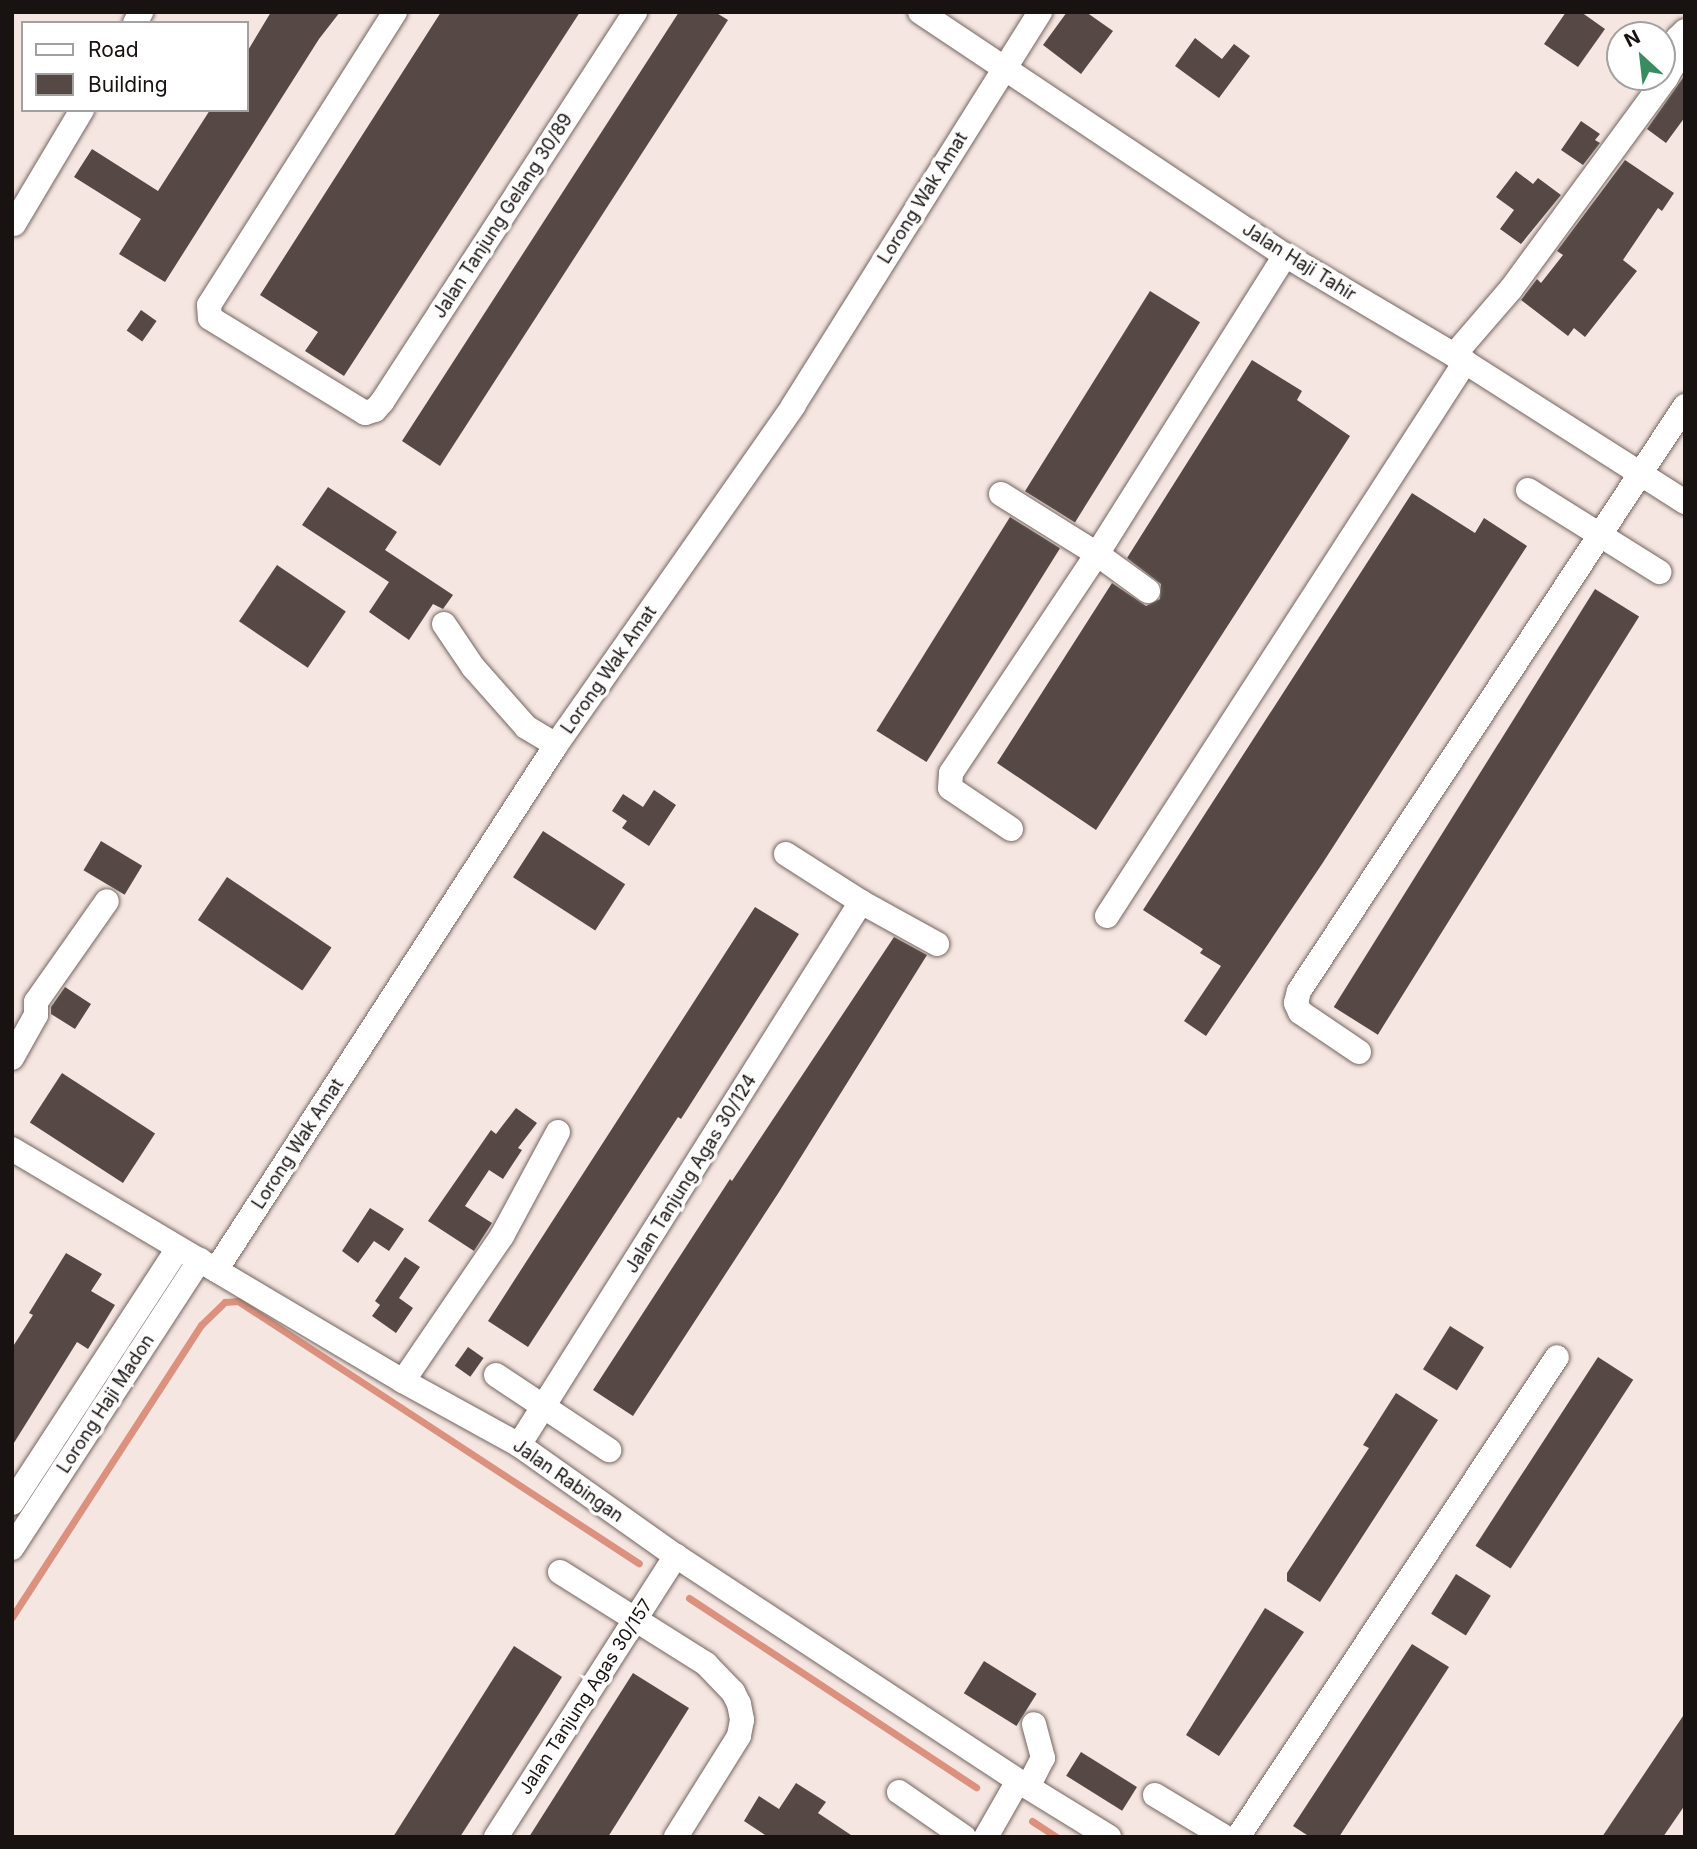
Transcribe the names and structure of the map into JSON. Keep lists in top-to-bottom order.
{
  "streets": {
    "street": [
      "Lorong Wak Amat",
      "Jalan Tanjung Gelang 30/89",
      "Jalan Haji Tahir",
      "Jalan Tanjung Agas 30/124",
      "Lorong Haji Madon",
      "Jalan Rabingan",
      "Jalan Tanjung Agas 30/157"
    ]
  },
  "crossings": [
    ["Lorong Wak Amat", "Jalan Haji Tahir"],
    ["Lorong Wak Amat", "Lorong Haji Madon"],
    ["Lorong Wak Amat", "Jalan Rabingan"],
    ["Jalan Tanjung Agas 30/124", "Jalan Rabingan"],
    ["Lorong Haji Madon", "Jalan Rabingan"],
    ["Jalan Rabingan", "Jalan Tanjung Agas 30/157"]
  ],
  "legend": ["Road", "Building"],
  "north": "top left"
}
